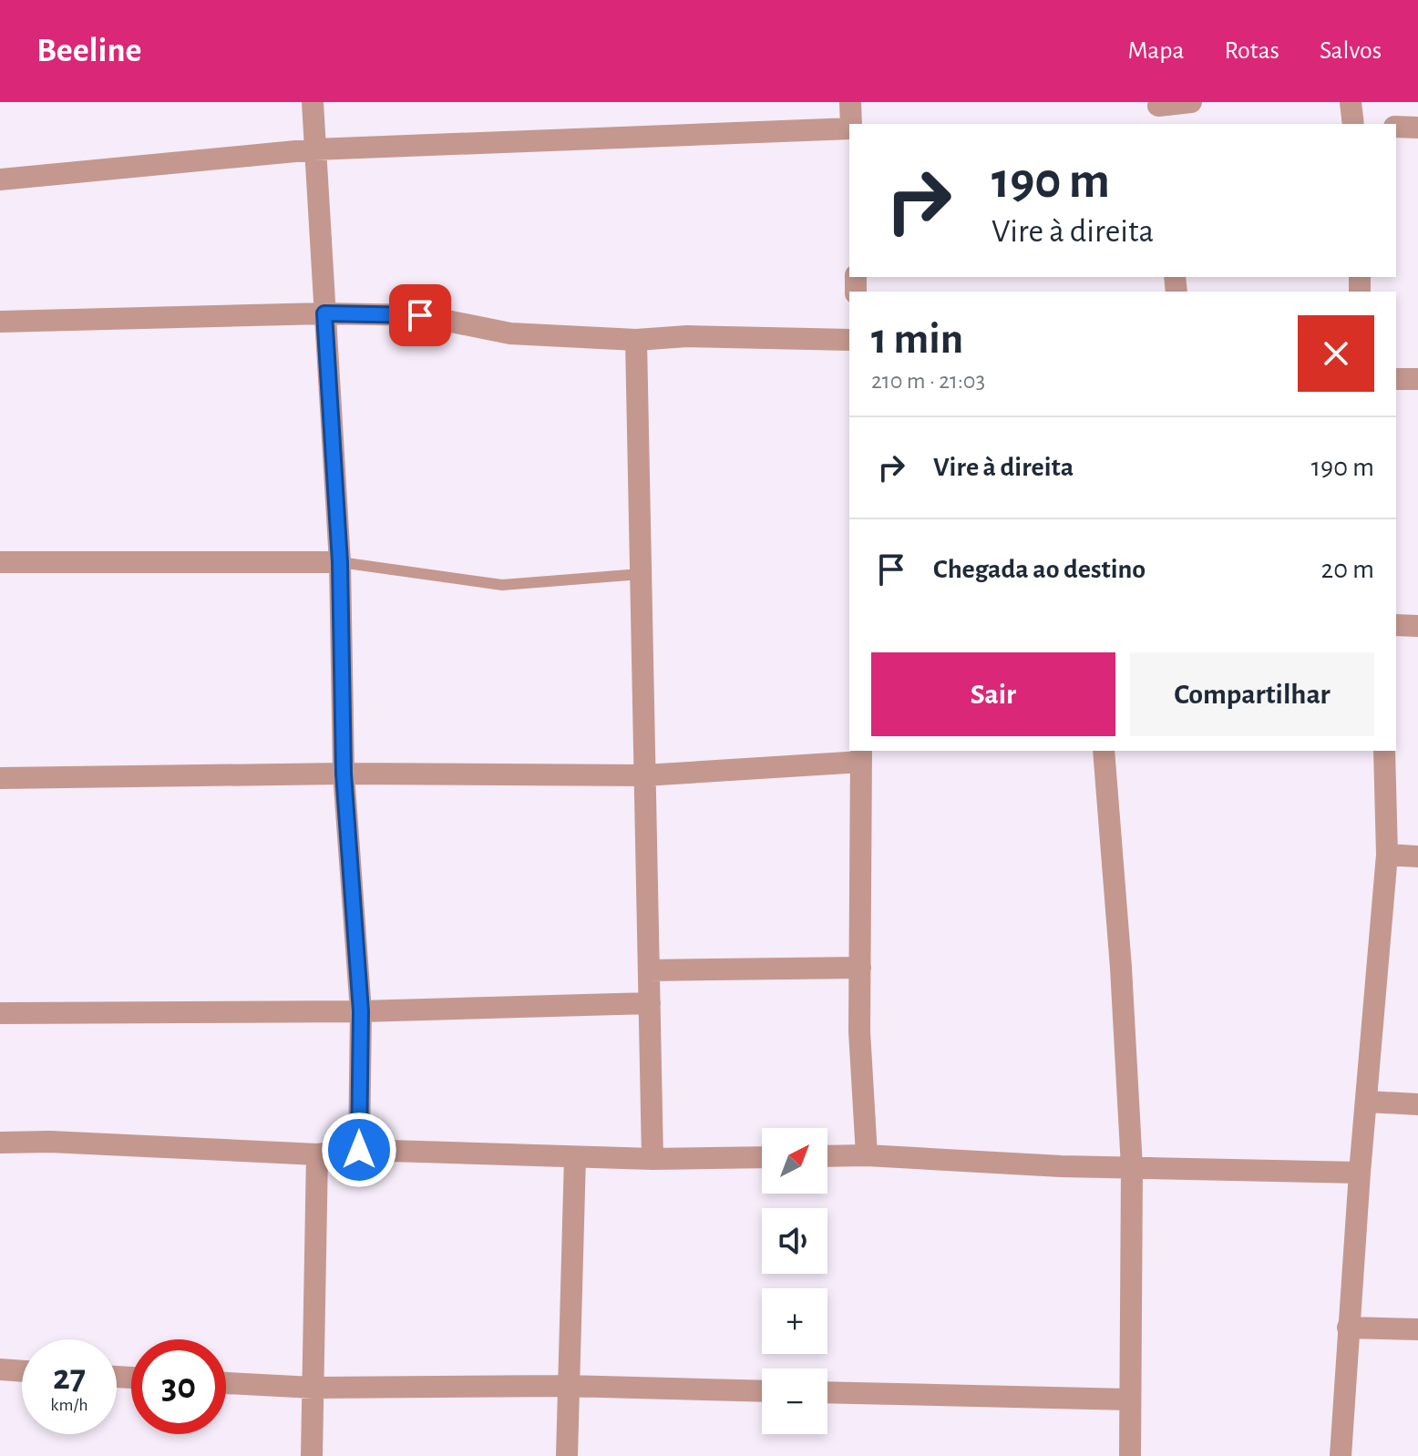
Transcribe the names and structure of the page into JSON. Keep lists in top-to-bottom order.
{
  "north": "top right",
  "page": {
    "header": "Beeline",
    "nav": ["Mapa", "Rotas", "Salvos"],
    "turn": ["190 m", "Vire à direita"],
    "heading": ["1 min", "210 m · 21:03"],
    "list": [
      {
        "name": "Vire à direita",
        "value": "190 m"
      },
      {
        "name": "Chegada ao destino",
        "value": "20 m"
      }
    ],
    "buttons": ["Sair", "Compartilhar"],
    "map_buttons": ["+", "−"],
    "speed": "27 km/h",
    "limit": "30"
  }
}
